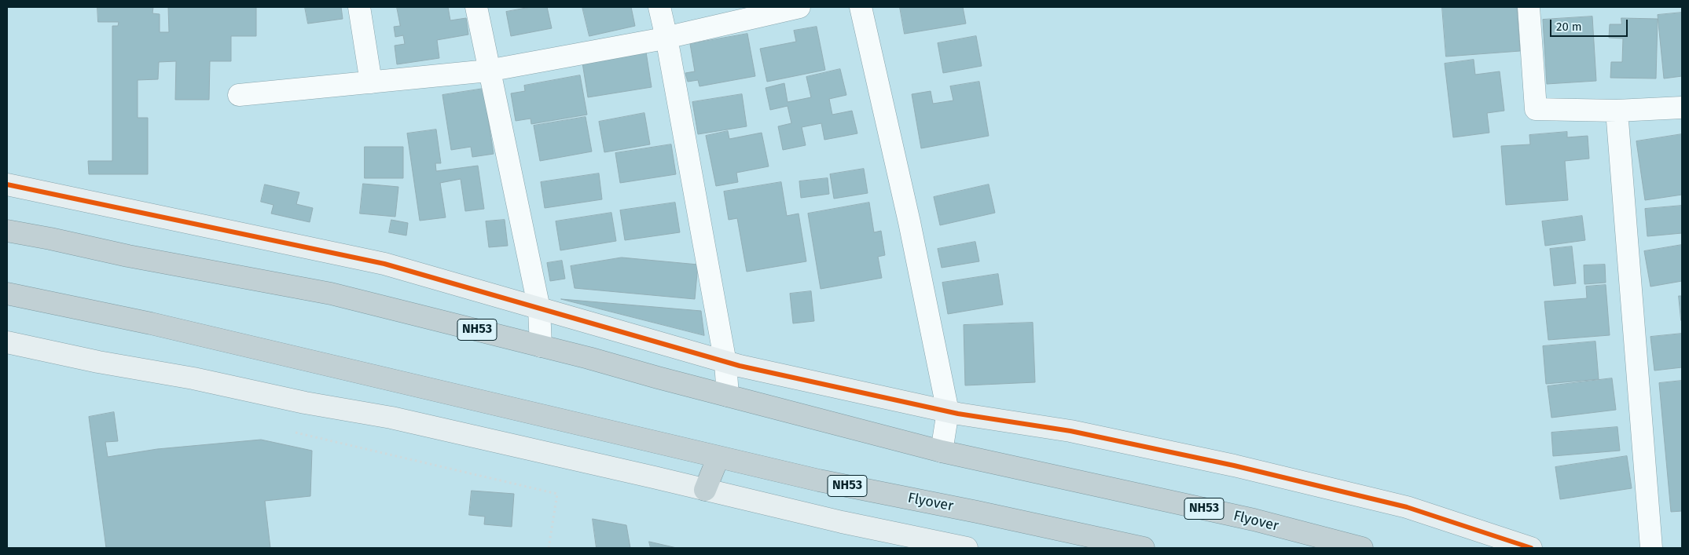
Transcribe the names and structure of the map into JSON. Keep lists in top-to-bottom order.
{
  "streets": {
    "highway": ["NH53", "Flyover"]
  },
  "crossings": [
    ["NH53", "Flyover"]
  ],
  "scale_bar": "20 m"
}
